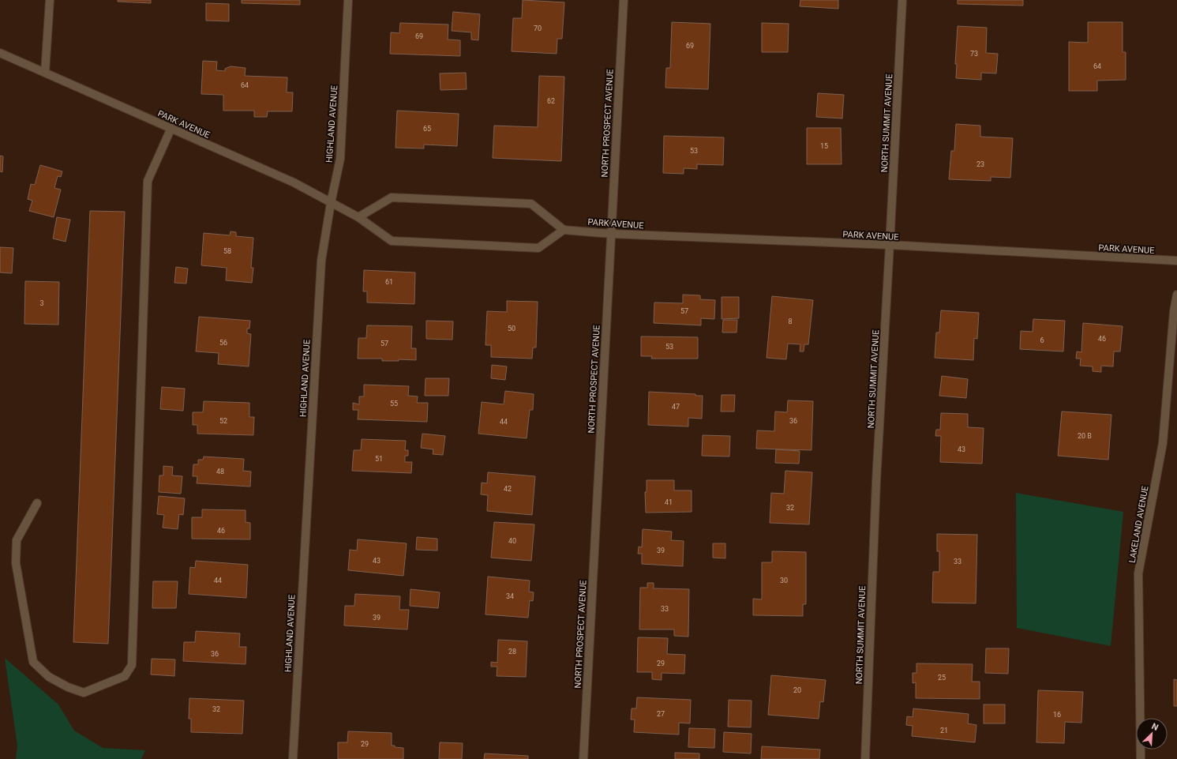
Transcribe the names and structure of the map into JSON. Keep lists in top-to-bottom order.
{
  "streets": {
    "street": [
      "NORTH PROSPECT AVENUE",
      "NORTH SUMMIT AVENUE",
      "PARK AVENUE",
      "HIGHLAND AVENUE",
      "LAKELAND AVENUE"
    ]
  },
  "crossings": [
    ["NORTH PROSPECT AVENUE", "PARK AVENUE"],
    ["NORTH SUMMIT AVENUE", "PARK AVENUE"],
    ["PARK AVENUE", "HIGHLAND AVENUE"]
  ],
  "house_numbers": [
    "70",
    "69",
    "69",
    "73",
    "64",
    "64",
    "62",
    "65",
    "15",
    "53",
    "23",
    "58",
    "61",
    "3",
    "57",
    "8",
    "50",
    "46",
    "6",
    "56",
    "57",
    "53",
    "55",
    "47",
    "52",
    "36",
    "44",
    "20 B",
    "43",
    "51",
    "48",
    "42",
    "41",
    "32",
    "46",
    "40",
    "39",
    "43",
    "33",
    "44",
    "30",
    "34",
    "33",
    "39",
    "28",
    "36",
    "29",
    "25",
    "20",
    "32",
    "27",
    "16",
    "21",
    "29"
  ],
  "north": "top right"
}
